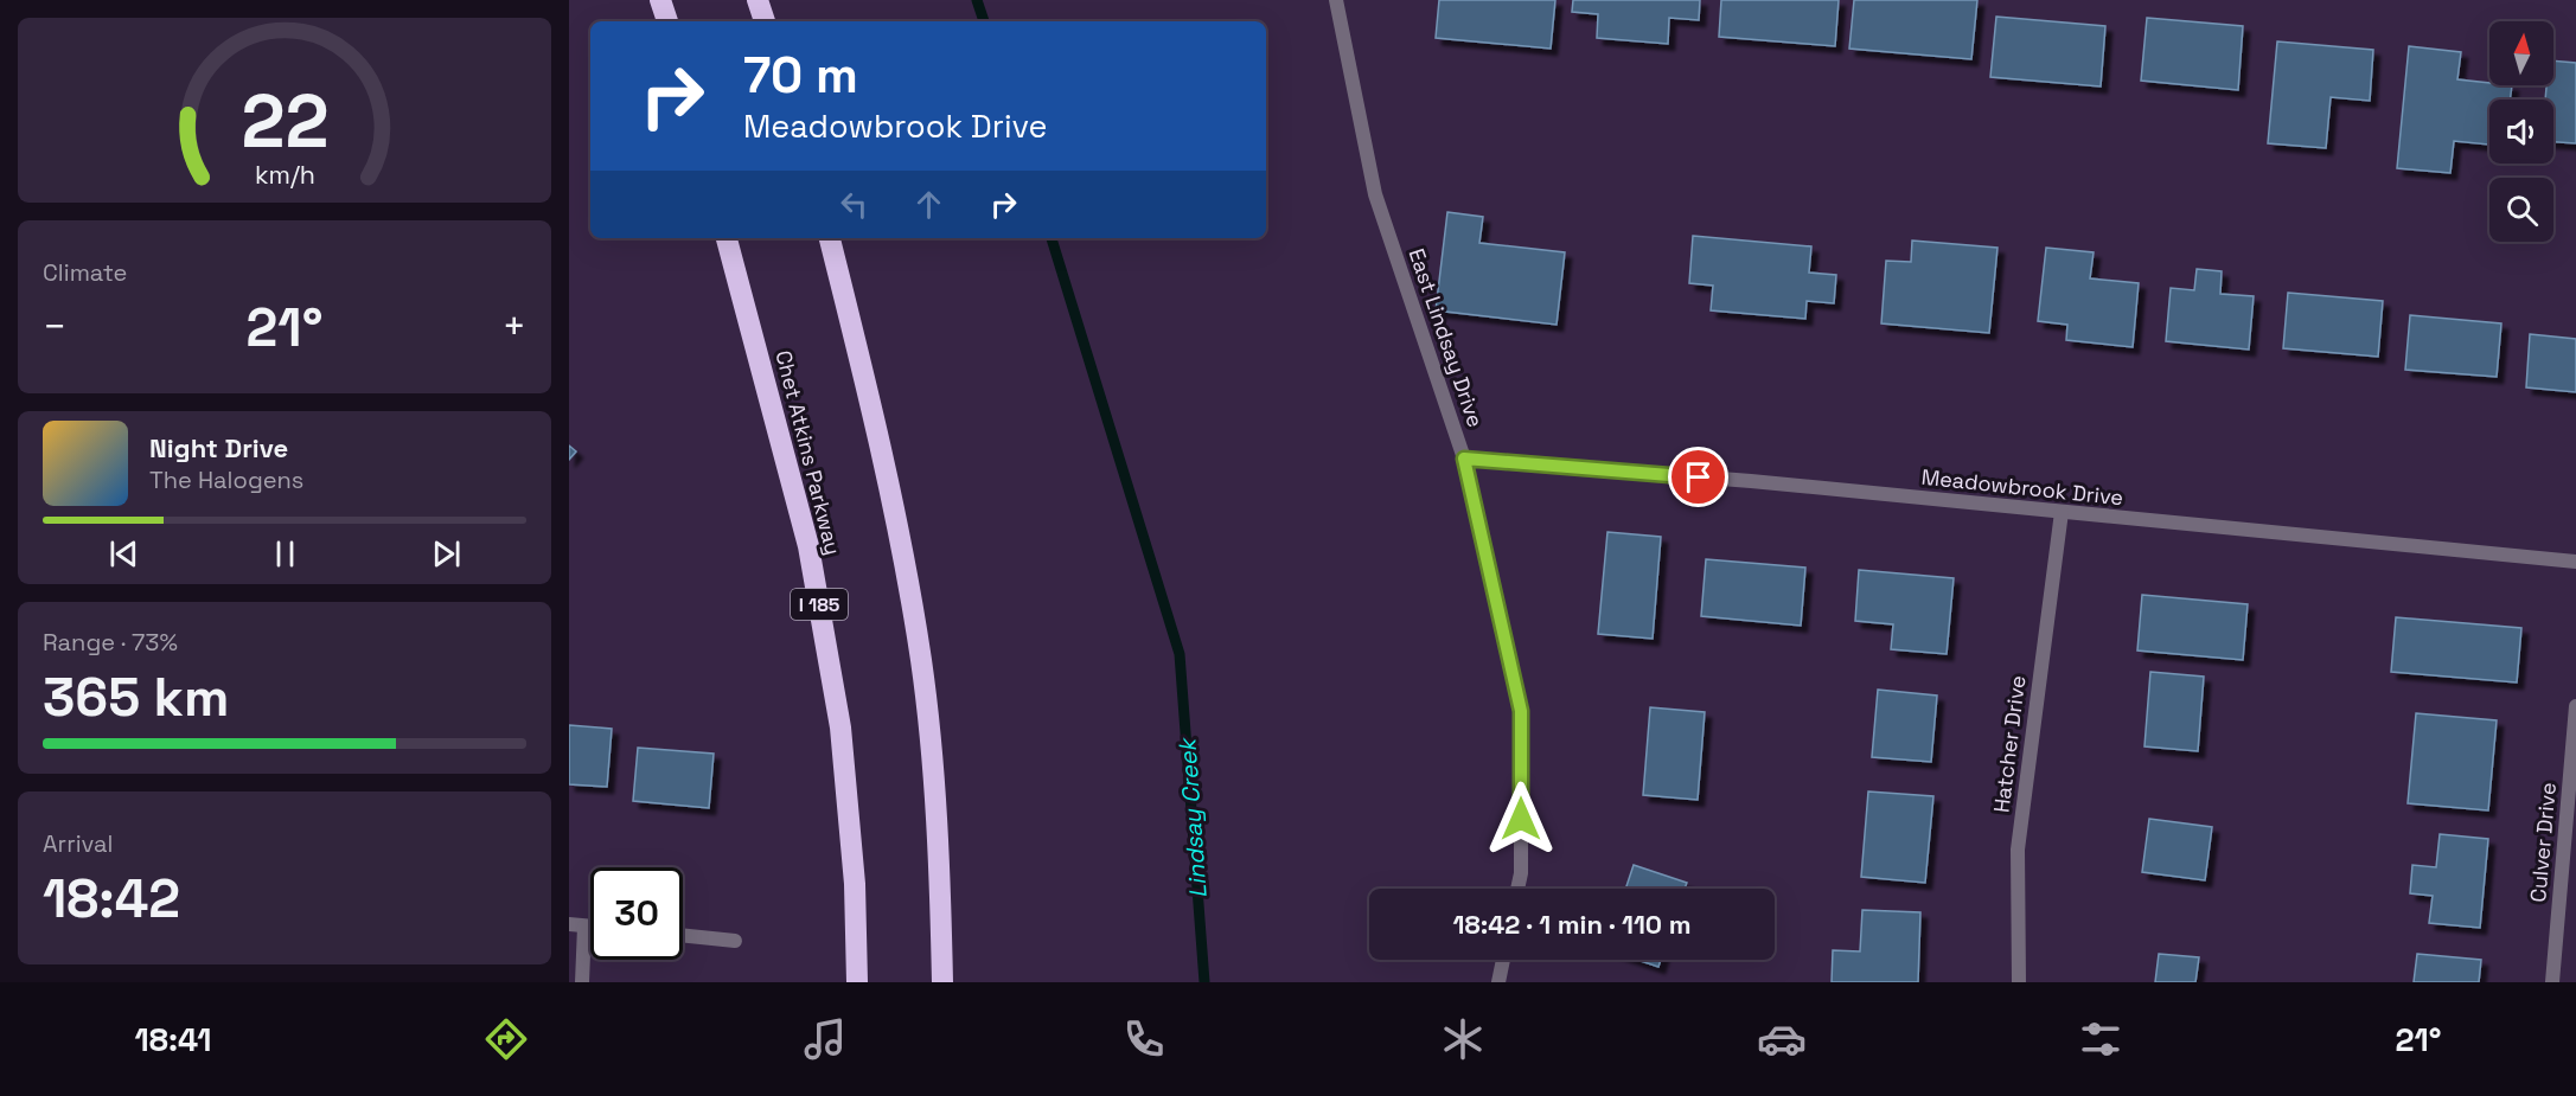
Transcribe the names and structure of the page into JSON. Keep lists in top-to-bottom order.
{
  "streets": {
    "highway": ["Chet Atkins Parkway", "I 185"],
    "street": [
      "East Lindsay Drive",
      "Meadowbrook Drive",
      "Hatcher Drive",
      "Culver Drive"
    ]
  },
  "crossings": [
    ["East Lindsay Drive", "Meadowbrook Drive"],
    ["Meadowbrook Drive", "Hatcher Drive"]
  ],
  "water": ["Lindsay Creek"],
  "north": "top",
  "page": {
    "turn": ["70 m", "Meadowbrook Drive"],
    "tile": [
      "Climate",
      ["Range · 73%", "365 km"],
      ["Arrival", "18:42"]
    ],
    "heat": ["−", "21°", "+"],
    "song": ["Night Drive", "The Halogens"],
    "limit": "30",
    "trip": "18:42 · 1 min · 110 m",
    "tabs": ["18:41", "21°"],
    "gauge": ["22", "km/h"]
  }
}
